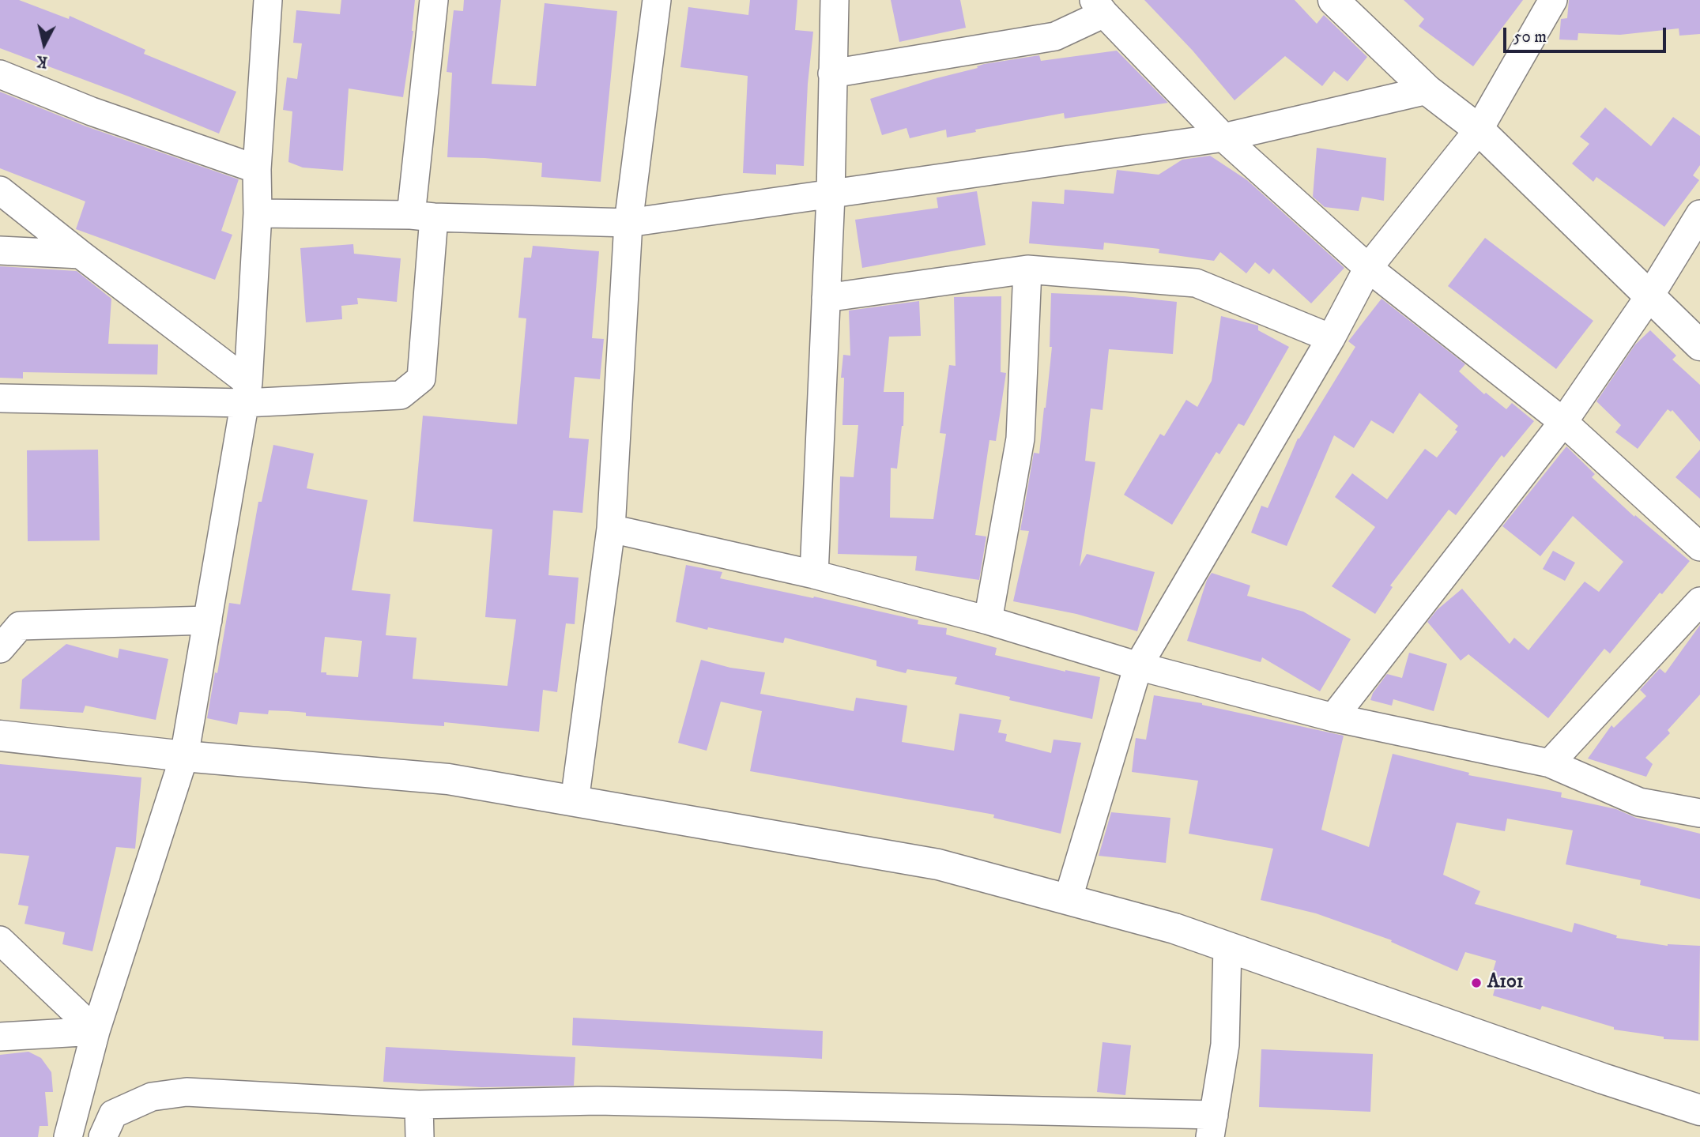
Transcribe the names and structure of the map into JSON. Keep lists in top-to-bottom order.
{
  "places": ["A101"],
  "scale_bar": "50 m",
  "north": "bottom"
}
